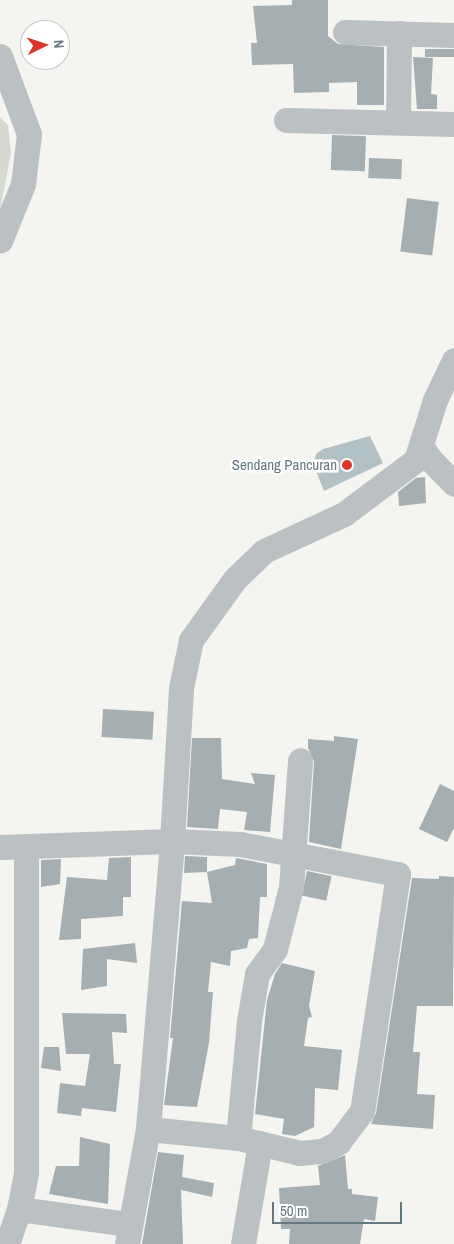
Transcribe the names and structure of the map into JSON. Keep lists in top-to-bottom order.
{
  "places": ["Sendang Pancuran"],
  "scale_bar": "50 m",
  "north": "right"
}
